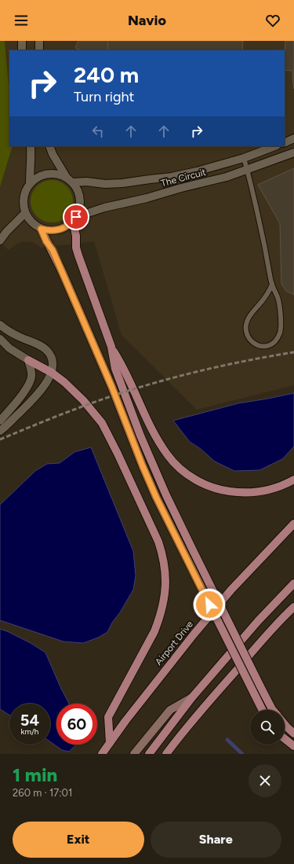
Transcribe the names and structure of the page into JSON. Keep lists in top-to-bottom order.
{
  "streets": {
    "main road": ["Airport Drive"],
    "street": ["The Circuit"]
  },
  "page": {
    "header": "Navio",
    "turn": ["240 m", "Turn right"],
    "speed": "54 km/h",
    "limit": "60",
    "heading": ["1 min", "260 m · 17:01"],
    "buttons": ["Exit", "Share"]
  }
}
